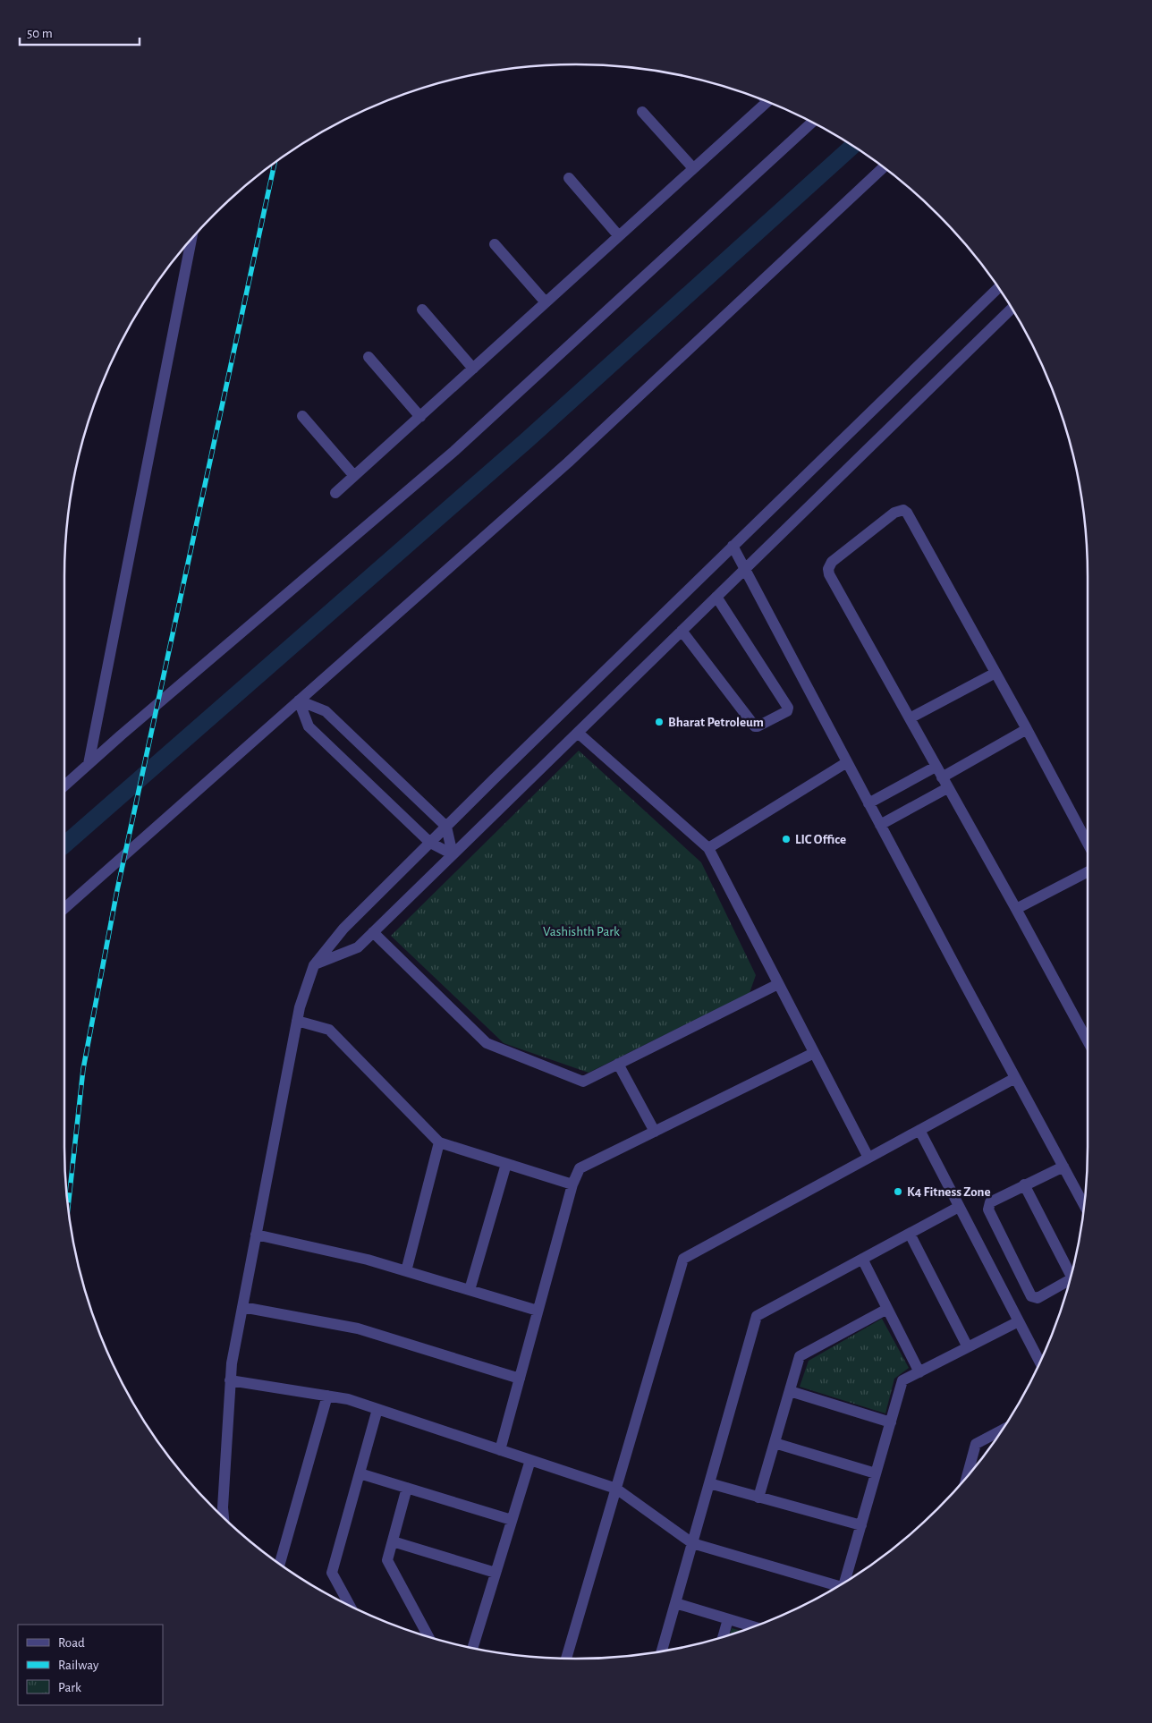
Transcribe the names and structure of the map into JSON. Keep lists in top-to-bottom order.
{
  "parks": ["Vashishth Park"],
  "places": ["Bharat Petroleum", "LIC Office", "K4 Fitness Zone"],
  "legend": ["Road", "Railway", "Park"],
  "scale_bar": "50 m"
}
